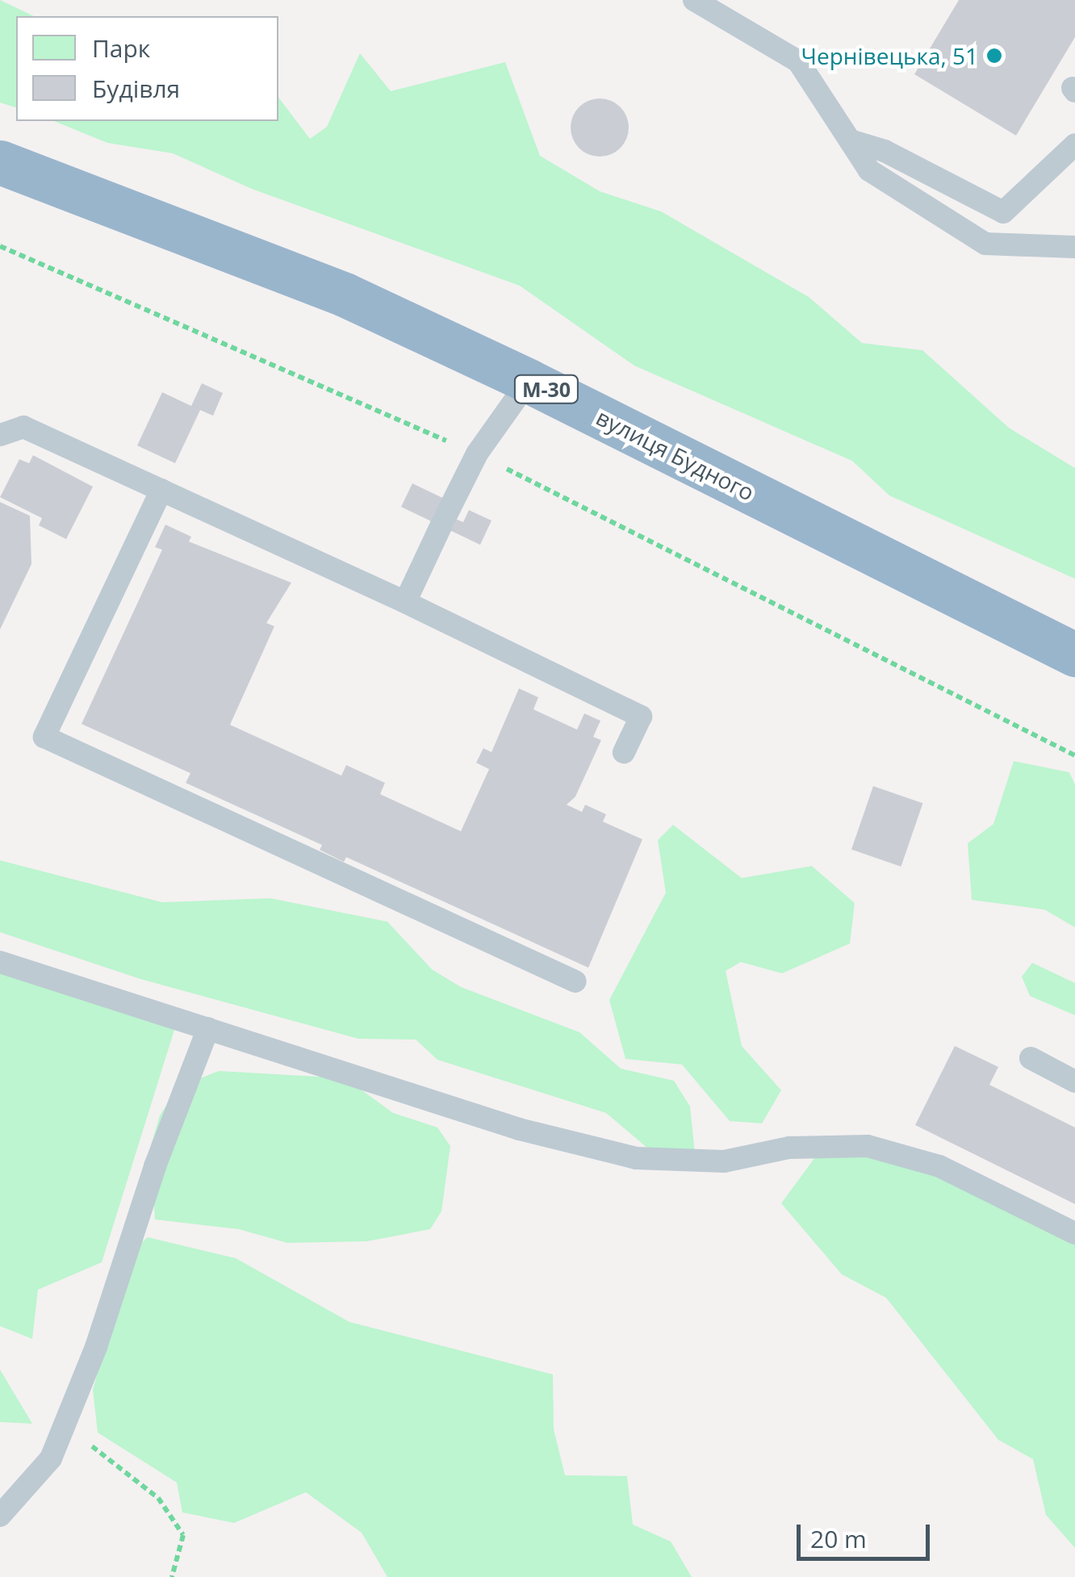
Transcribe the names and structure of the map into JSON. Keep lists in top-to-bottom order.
{
  "streets": {
    "highway": ["М-30", "вулиця Будного"]
  },
  "places": ["Чернівецька, 51"],
  "legend": ["Парк", "Будівля"],
  "scale_bar": "20 m"
}
